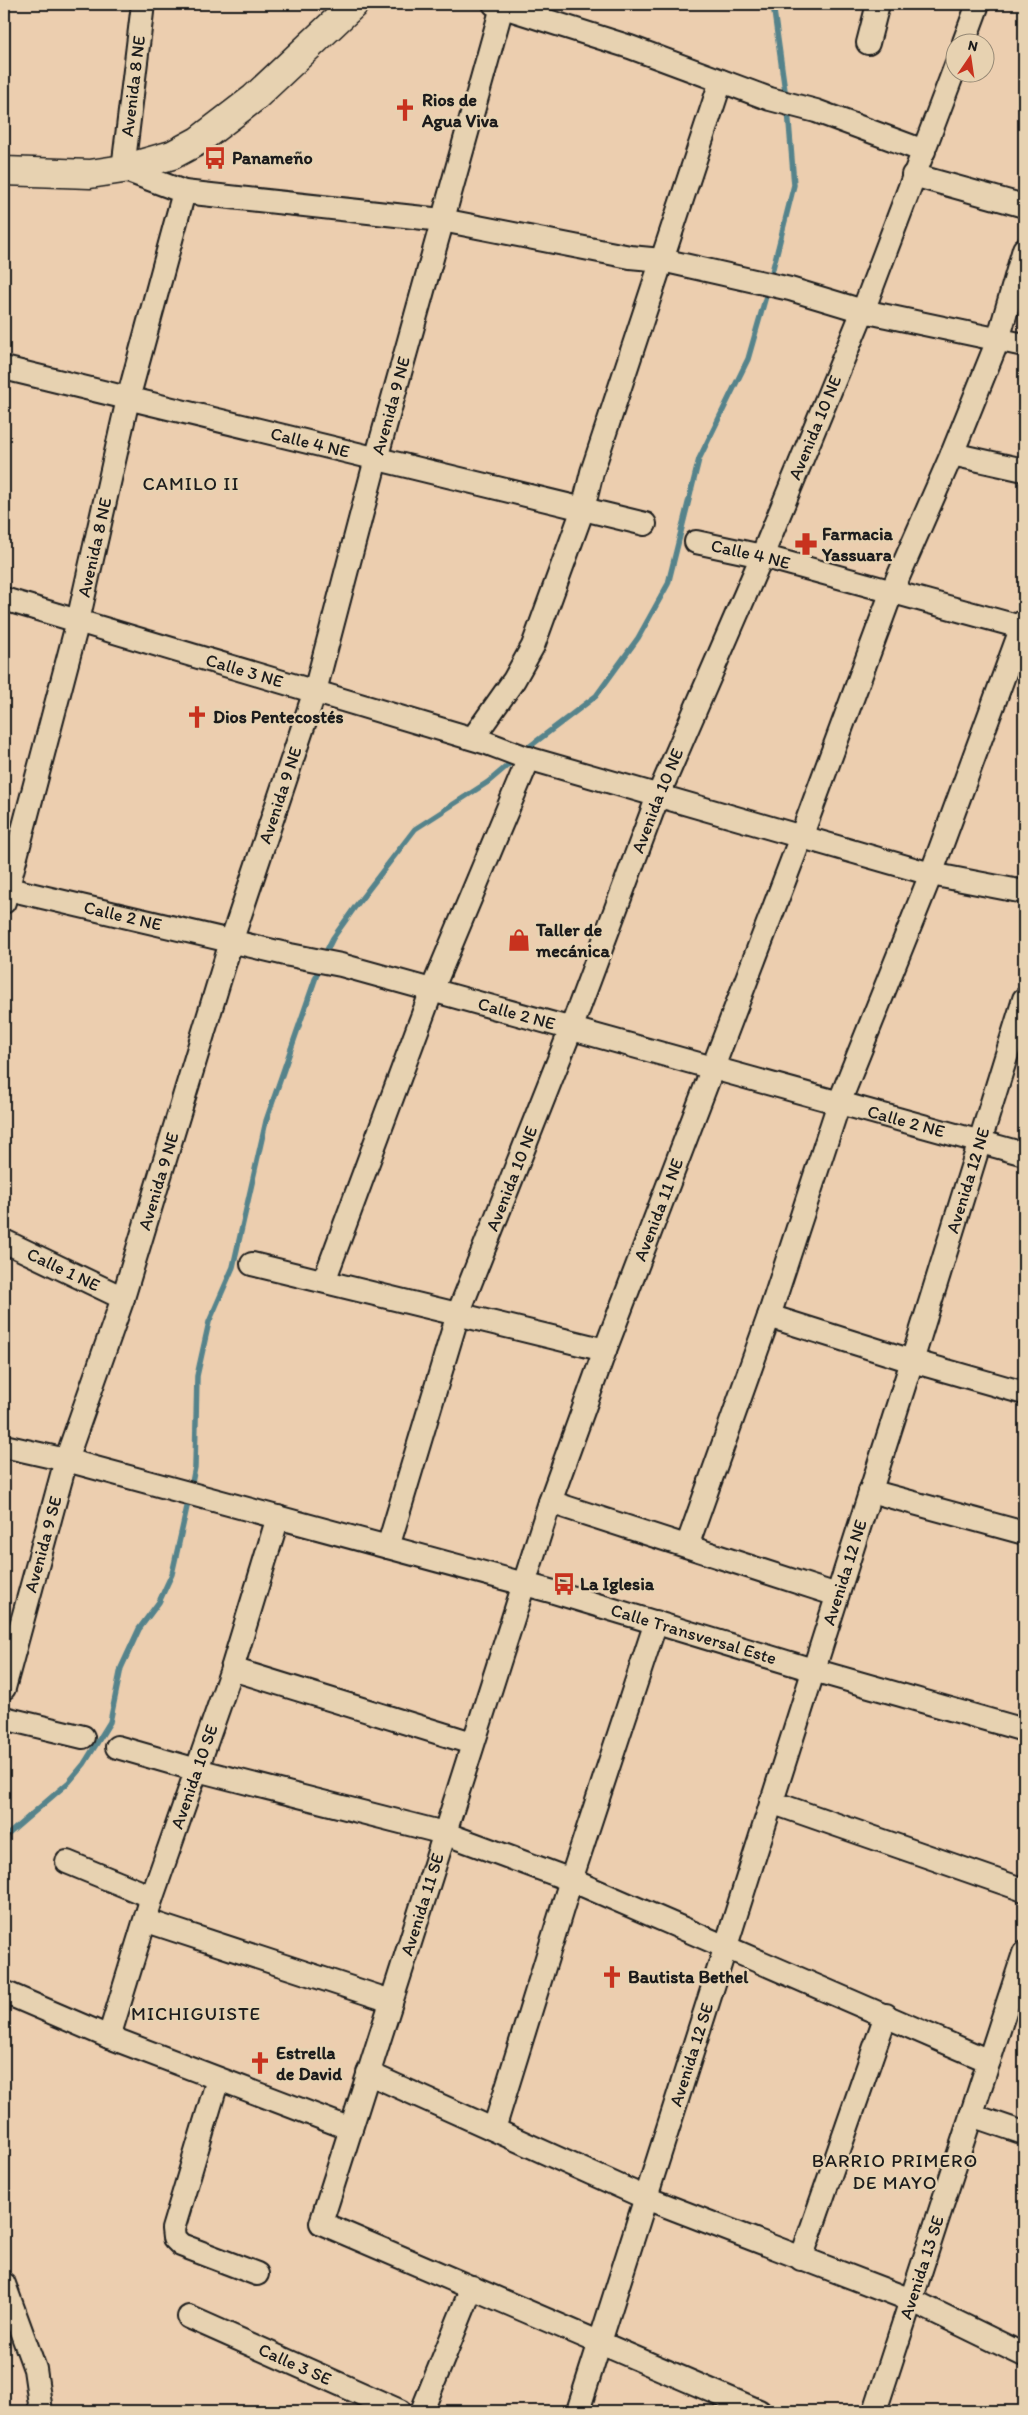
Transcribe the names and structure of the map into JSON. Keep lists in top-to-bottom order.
{
  "streets": {
    "street": [
      "Avenida 8 NE",
      "Avenida 9 NE",
      "Avenida 10 NE",
      "Calle 4 NE",
      "Calle 3 NE",
      "Calle 2 NE",
      "Avenida 12 NE",
      "Avenida 11 NE",
      "Calle 1 NE",
      "Avenida 9 SE",
      "Calle Transversal Este",
      "Avenida 10 SE",
      "Avenida 11 SE",
      "Avenida 12 SE",
      "Avenida 13 SE",
      "Calle 3 SE"
    ]
  },
  "crossings": [
    ["Avenida 8 NE", "Calle 4 NE"],
    ["Avenida 8 NE", "Calle 3 NE"],
    ["Avenida 8 NE", "Calle 2 NE"],
    ["Avenida 9 NE", "Calle 4 NE"],
    ["Avenida 9 NE", "Calle 3 NE"],
    ["Avenida 9 NE", "Calle 2 NE"],
    ["Avenida 9 NE", "Calle 1 NE"],
    ["Avenida 9 NE", "Avenida 9 SE"],
    ["Avenida 9 NE", "Calle Transversal Este"],
    ["Avenida 10 NE", "Calle 4 NE"],
    ["Avenida 10 NE", "Calle 3 NE"],
    ["Avenida 10 NE", "Calle 2 NE"],
    ["Avenida 10 NE", "Calle Transversal Este"],
    ["Calle 3 NE", "Avenida 11 NE"],
    ["Calle 2 NE", "Avenida 12 NE"],
    ["Calle 2 NE", "Avenida 11 NE"],
    ["Avenida 12 NE", "Calle Transversal Este"],
    ["Avenida 12 NE", "Avenida 12 SE"],
    ["Avenida 11 NE", "Calle Transversal Este"],
    ["Avenida 11 NE", "Avenida 11 SE"],
    ["Avenida 9 SE", "Calle Transversal Este"],
    ["Calle Transversal Este", "Avenida 10 SE"],
    ["Calle Transversal Este", "Avenida 11 SE"],
    ["Calle Transversal Este", "Avenida 12 SE"]
  ],
  "districts": ["CAMILO II", "MICHIGUISTE", "BARRIO PRIMERO DE MAYO"],
  "places": {
    "church": [
      "Rios de Agua Viva",
      "Dios Pentecostés",
      "Bautista Bethel",
      "Estrella de David"
    ],
    "bus stop": ["Panameño", "La Iglesia"],
    "pharmacy": ["Farmacia Yassuara"],
    "shop": ["Taller de mecánica"]
  },
  "north": "top"
}
